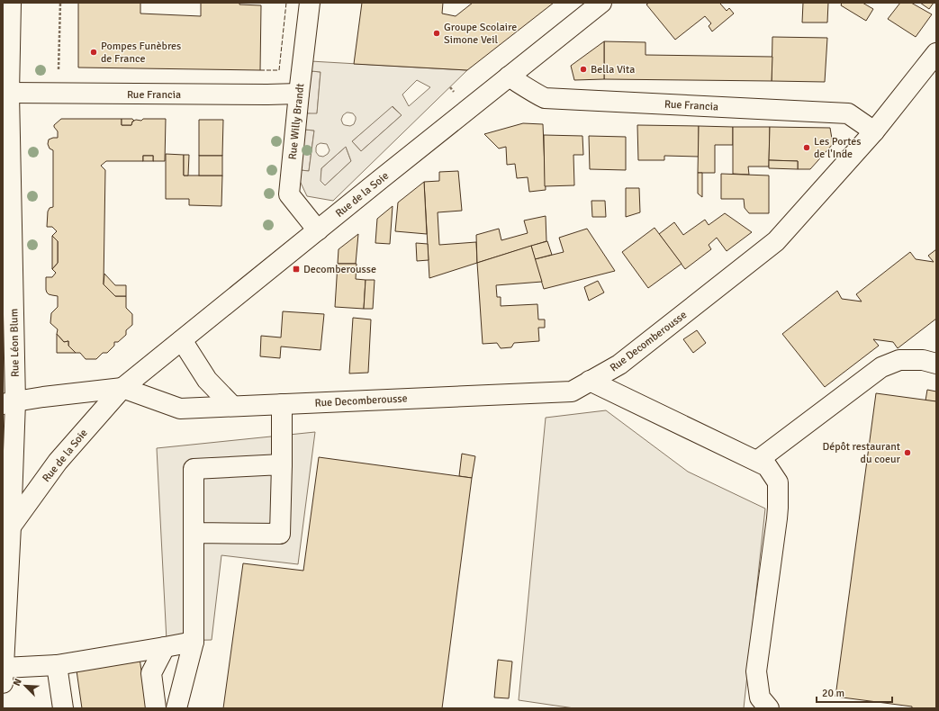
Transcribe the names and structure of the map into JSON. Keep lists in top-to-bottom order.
{
  "streets": {
    "street": [
      "Rue Francia",
      "Rue Willy Brandt",
      "Rue de la Soie",
      "Rue Decomberousse",
      "Rue Léon Blum"
    ]
  },
  "crossings": [
    ["Rue Francia", "Rue Willy Brandt"],
    ["Rue Francia", "Rue de la Soie"],
    ["Rue Francia", "Rue Decomberousse"],
    ["Rue Francia", "Rue Léon Blum"],
    ["Rue Willy Brandt", "Rue de la Soie"],
    ["Rue de la Soie", "Rue Léon Blum"]
  ],
  "places": {
    "other": [
      "Groupe Scolaire Simone Veil",
      "Pompes Funèbres de France",
      "Bella Vita",
      "Les Portes de l'Inde",
      "Dépôt restaurant du coeur"
    ],
    "transit": ["Decomberousse"]
  },
  "scale_bar": "20 m",
  "north": "top left"
}
